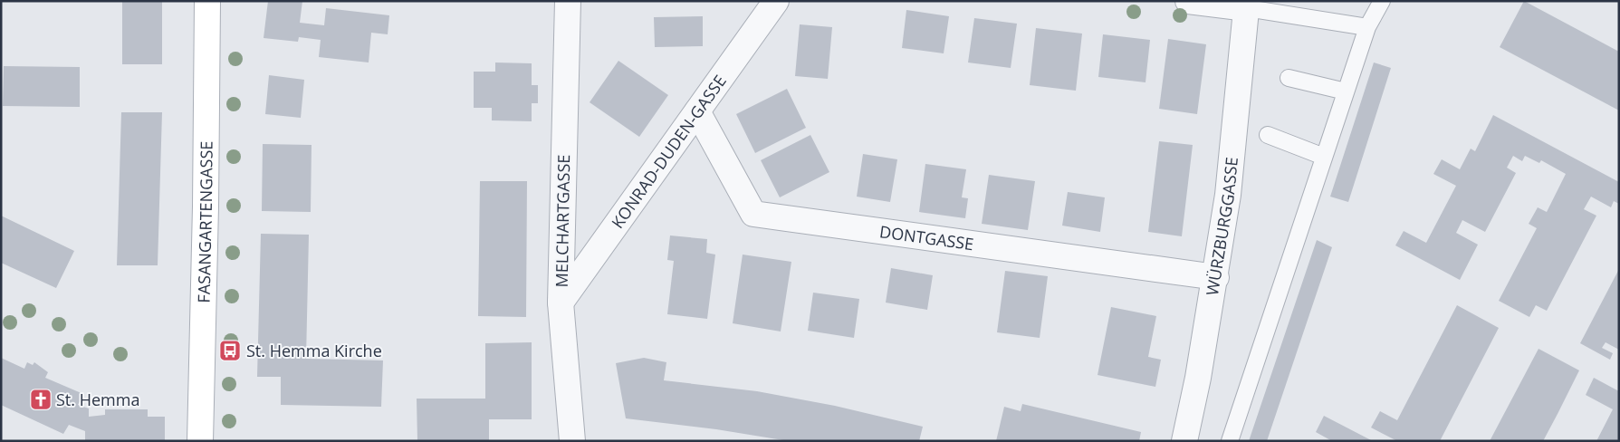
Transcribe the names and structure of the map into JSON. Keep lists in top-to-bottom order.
{
  "streets": {
    "main road": ["FASANGARTENGASSE"],
    "street": [
      "KONRAD-DUDEN-GASSE",
      "MELCHARTGASSE",
      "WÜRZBURGGASSE",
      "DONTGASSE"
    ]
  },
  "crossings": [
    ["KONRAD-DUDEN-GASSE", "MELCHARTGASSE"],
    ["KONRAD-DUDEN-GASSE", "DONTGASSE"],
    ["WÜRZBURGGASSE", "DONTGASSE"]
  ],
  "places": {
    "bus stop": ["St. Hemma Kirche"],
    "church": ["St. Hemma"]
  }
}
